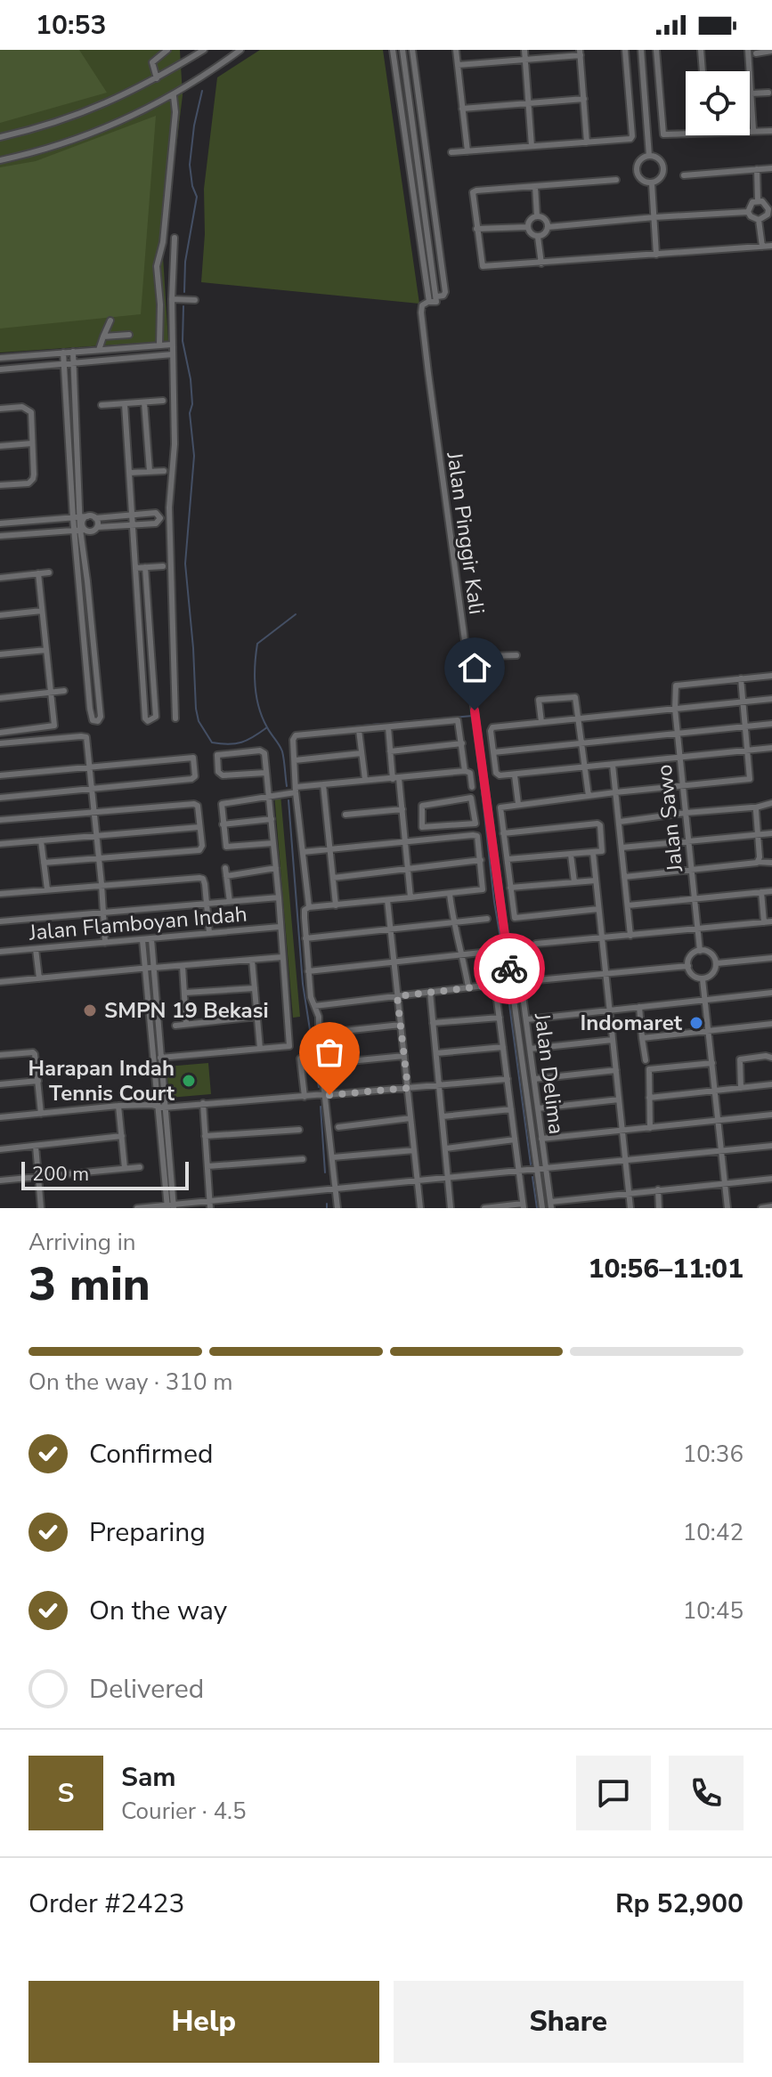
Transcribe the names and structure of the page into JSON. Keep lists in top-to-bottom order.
{
  "streets": {
    "street": [
      "Jalan Pinggir Kali",
      "Jalan Sawo",
      "Jalan Flamboyan Indah",
      "Jalan Delima"
    ]
  },
  "places": ["SMPN 19 Bekasi", "Indomaret", "Harapan Indah Tennis Court"],
  "scale_bar": "200 m",
  "page": {
    "status": "10:53",
    "scale": "200 m",
    "heading": ["3 min", "Arriving in", "10:56–11:01"],
    "panel": [
      "Sam",
      "Courier · 4.5",
      "Order #2423",
      "Rp 52,900"
    ],
    "bar": "On the way · 310 m",
    "list": [
      ["Confirmed", "10:36"],
      ["Preparing", "10:42"],
      ["On the way", "10:45"],
      "Delivered"
    ],
    "round": "S",
    "buttons": ["Help", "Share"]
  }
}
